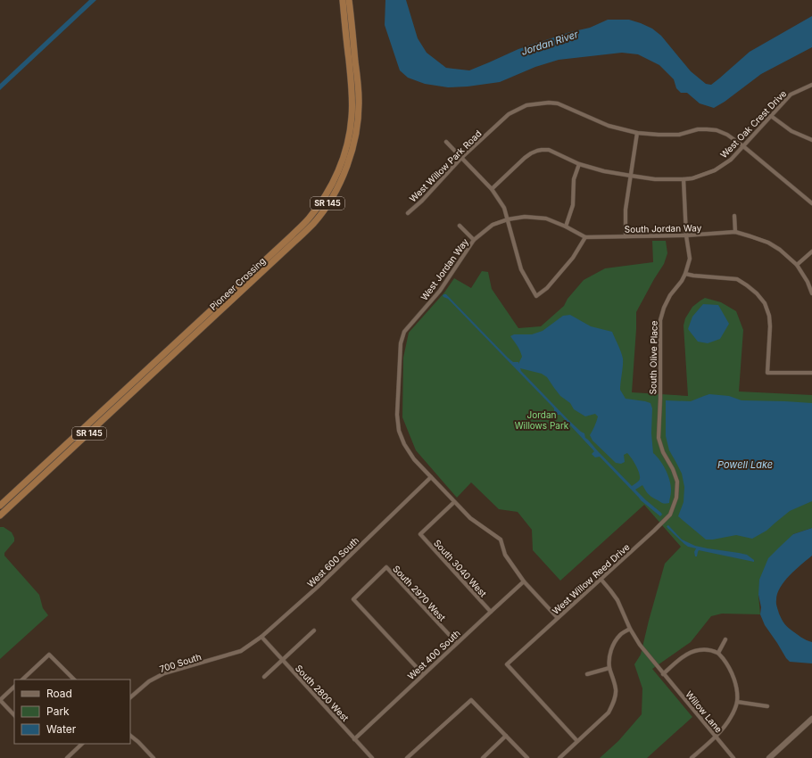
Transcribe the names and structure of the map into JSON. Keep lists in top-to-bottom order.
{
  "streets": {
    "highway": ["SR 145", "Pioneer Crossing"],
    "street": [
      "West Oak Crest Drive",
      "West Willow Park Road",
      "South Jordan Way",
      "West Jordan Way",
      "South Olive Place",
      "West 600 South",
      "South 3040 West",
      "West Willow Reed Drive",
      "South 2970 West",
      "West 400 South",
      "700 South",
      "South 2800 West",
      "Willow Lane"
    ]
  },
  "crossings": [
    ["West Oak Crest Drive", "South Olive Place"],
    ["South Jordan Way", "West Jordan Way"],
    ["South Jordan Way", "South Olive Place"],
    ["West Jordan Way", "West 600 South"],
    ["South Olive Place", "West Willow Reed Drive"],
    ["West 600 South", "700 South"],
    ["West 600 South", "South 2800 West"],
    ["South 3040 West", "West 400 South"],
    ["West Willow Reed Drive", "Willow Lane"],
    ["South 2970 West", "West 400 South"],
    ["West 400 South", "South 2800 West"]
  ],
  "water": ["Jordan River", "Powell Lake"],
  "parks": ["Jordan Willows Park"],
  "legend": ["Road", "Park", "Water"]
}
